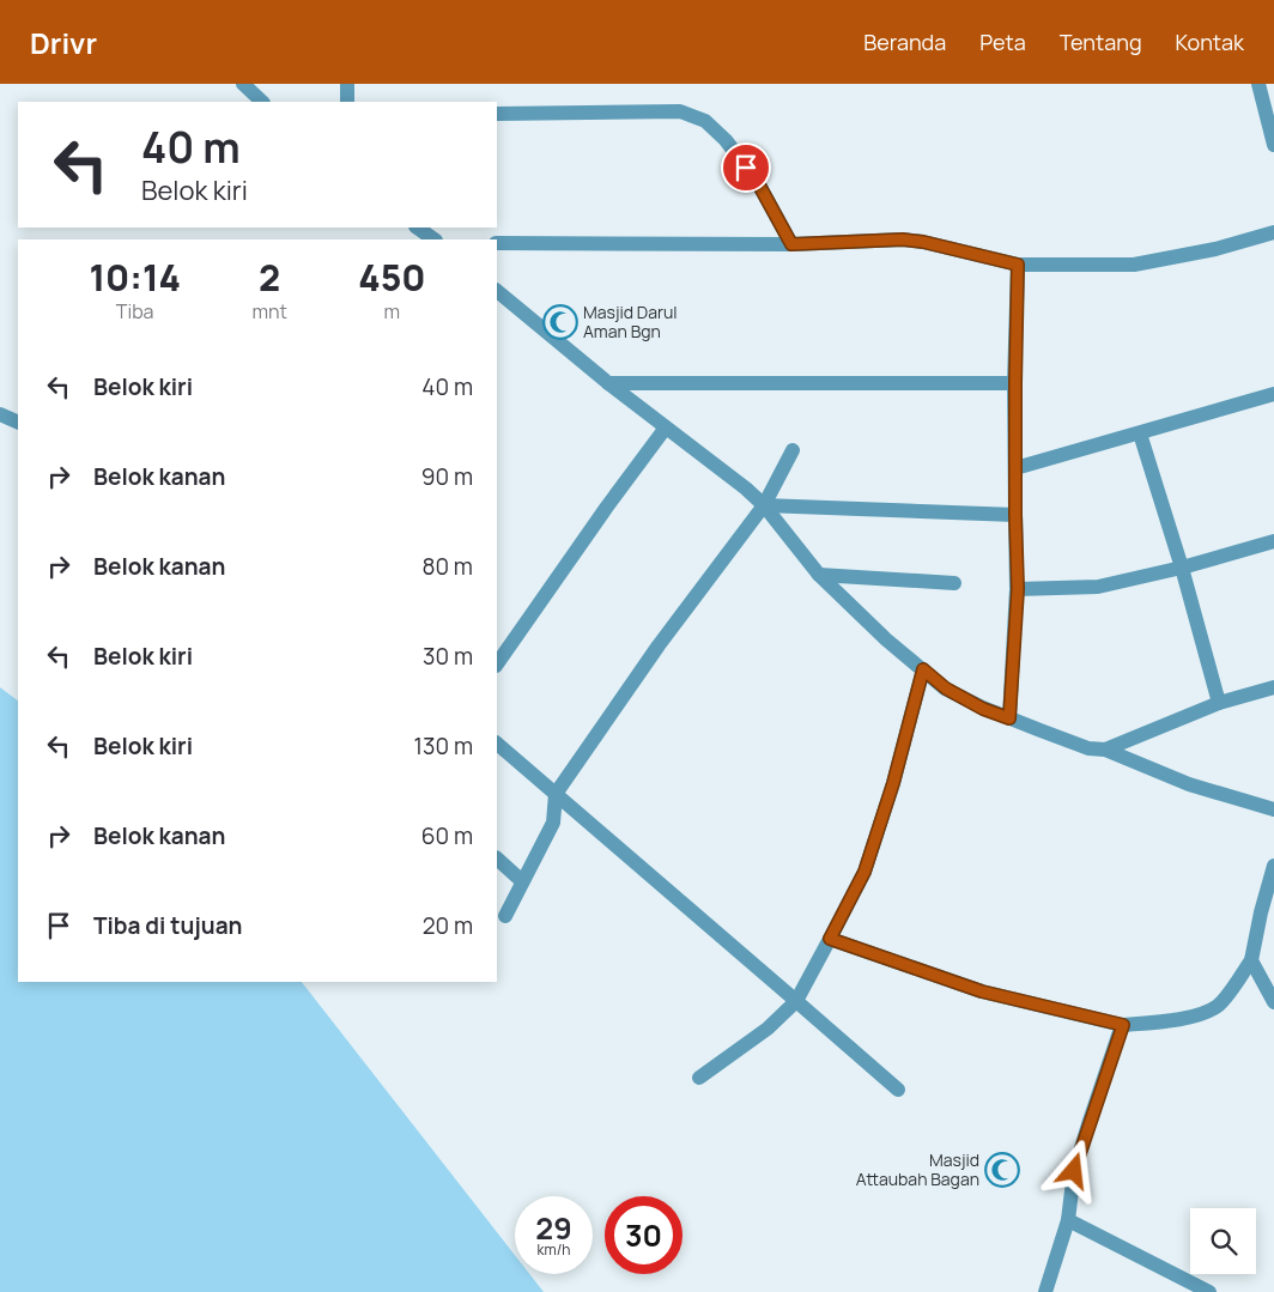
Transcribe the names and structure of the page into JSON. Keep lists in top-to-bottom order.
{
  "places": {
    "mosque": ["Masjid Darul Aman Bgn", "Masjid Attaubah Bagan"]
  },
  "page": {
    "header": "Drivr",
    "nav": [
      "Beranda",
      "Peta",
      "Tentang",
      "Kontak"
    ],
    "turn": ["40 m", "Belok kiri"],
    "eta": [
      "10:14",
      "Tiba",
      "2",
      "mnt",
      "450",
      "m"
    ],
    "list": [
      {
        "name": "Belok kiri",
        "value": "40 m"
      },
      {
        "name": "Belok kanan",
        "value": "90 m"
      },
      {
        "name": "Belok kanan",
        "value": "80 m"
      },
      {
        "name": "Belok kiri",
        "value": "30 m"
      },
      {
        "name": "Belok kiri",
        "value": "130 m"
      },
      {
        "name": "Belok kanan",
        "value": "60 m"
      },
      {
        "name": "Tiba di tujuan",
        "value": "20 m"
      }
    ],
    "speed": "29 km/h",
    "limit": "30"
  }
}
